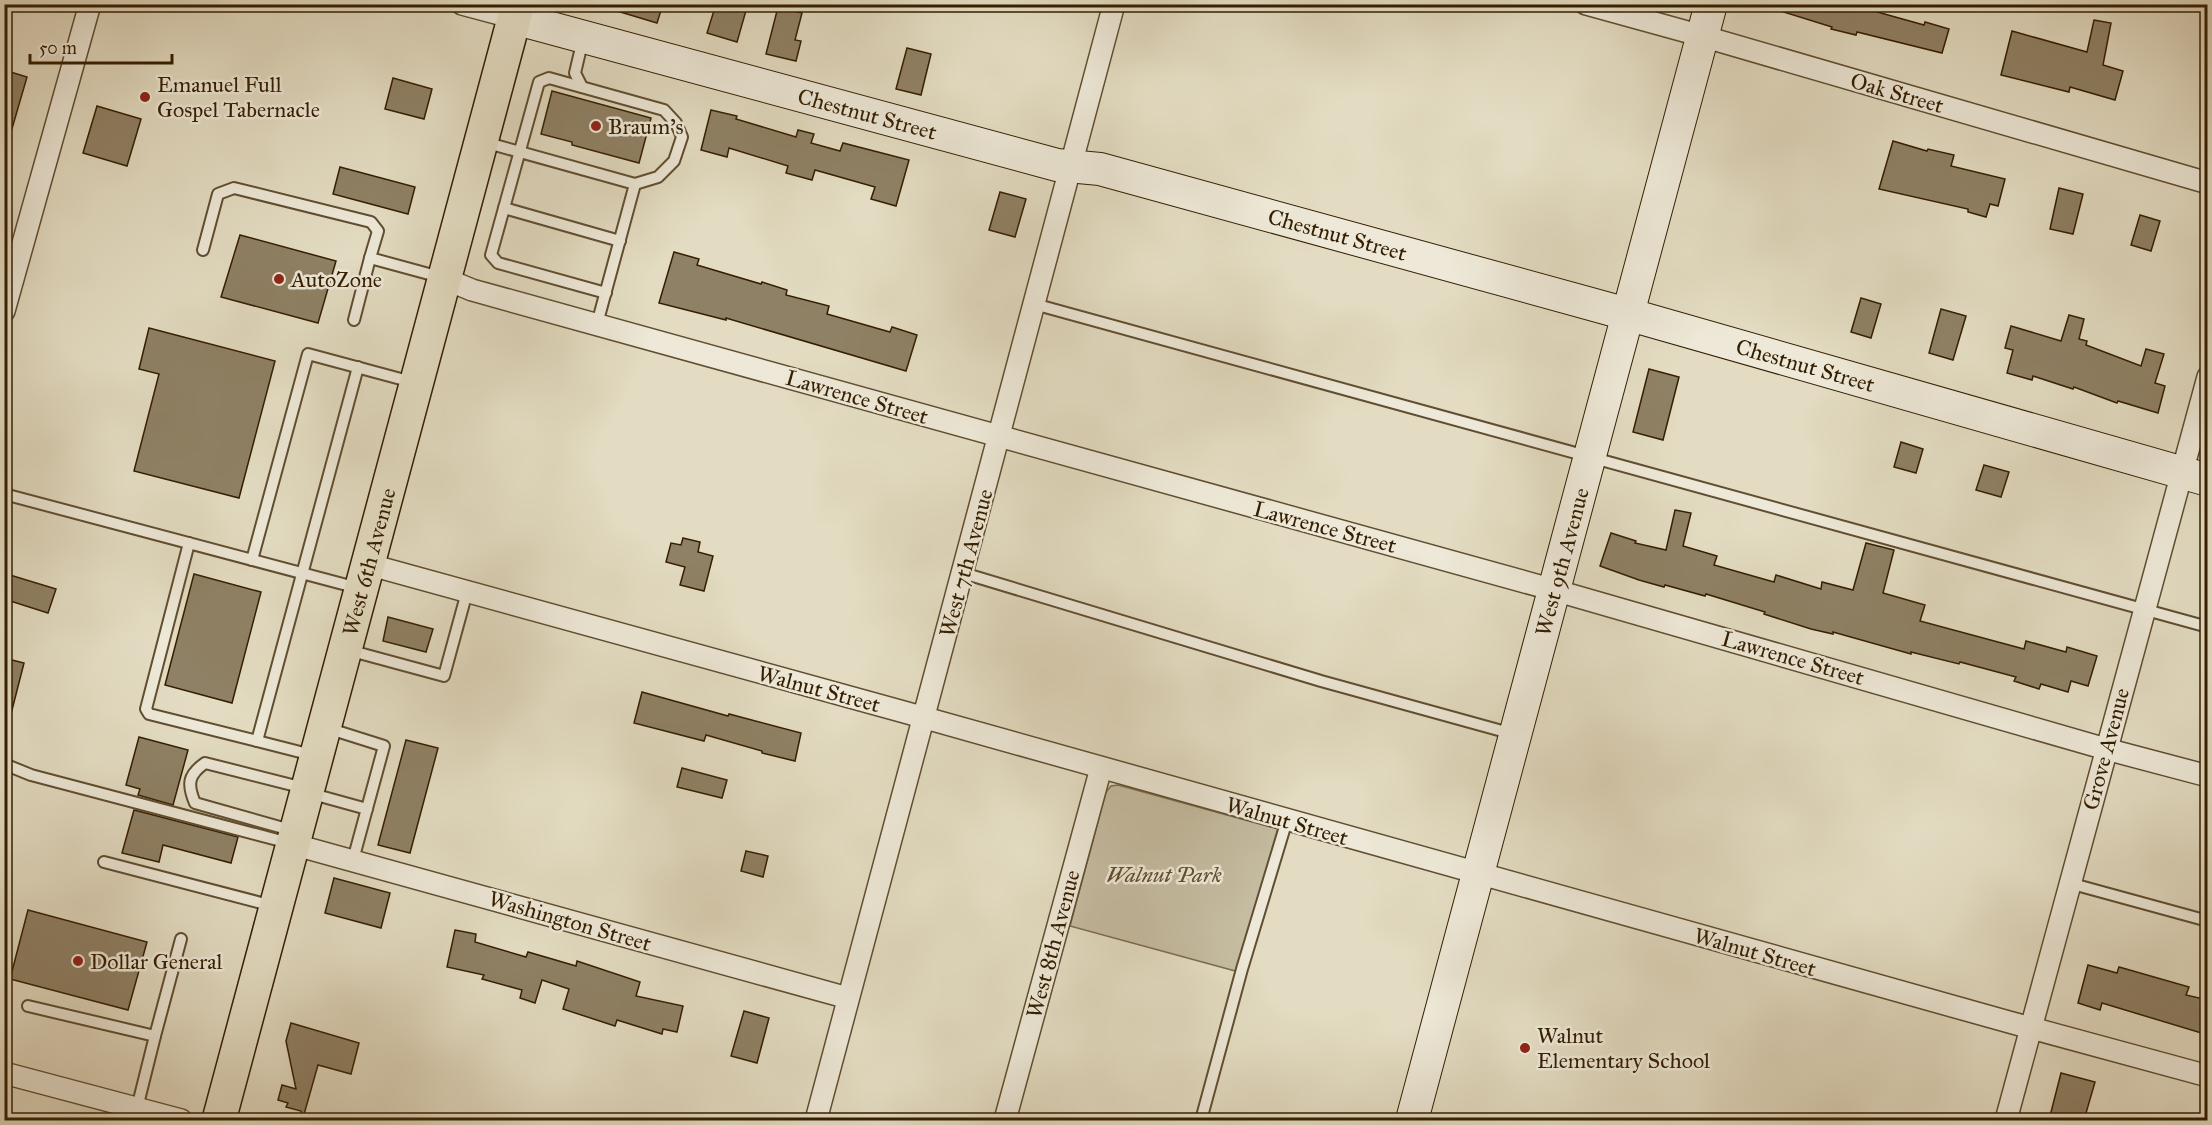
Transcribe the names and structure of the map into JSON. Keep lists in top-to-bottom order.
{
  "streets": {
    "main road": ["West 6th Avenue"],
    "street": [
      "Oak Street",
      "Chestnut Street",
      "Lawrence Street",
      "West 9th Avenue",
      "West 7th Avenue",
      "Walnut Street",
      "Grove Avenue",
      "Washington Street",
      "West 8th Avenue"
    ]
  },
  "crossings": [
    ["Oak Street", "West 9th Avenue"],
    ["Chestnut Street", "West 6th Avenue"],
    ["Chestnut Street", "West 9th Avenue"],
    ["Chestnut Street", "West 7th Avenue"],
    ["Chestnut Street", "Grove Avenue"],
    ["Lawrence Street", "West 6th Avenue"],
    ["Lawrence Street", "West 9th Avenue"],
    ["Lawrence Street", "West 7th Avenue"],
    ["Lawrence Street", "Grove Avenue"],
    ["West 6th Avenue", "Walnut Street"],
    ["West 6th Avenue", "Washington Street"],
    ["West 9th Avenue", "Walnut Street"],
    ["West 7th Avenue", "Walnut Street"],
    ["West 7th Avenue", "Washington Street"],
    ["Walnut Street", "Grove Avenue"],
    ["Walnut Street", "West 8th Avenue"]
  ],
  "parks": ["Walnut Park"],
  "places": [
    "Emanuel Full Gospel Tabernacle",
    "Braum's",
    "AutoZone",
    "Dollar General",
    "Walnut Elementary School"
  ],
  "scale_bar": "50 m"
}
